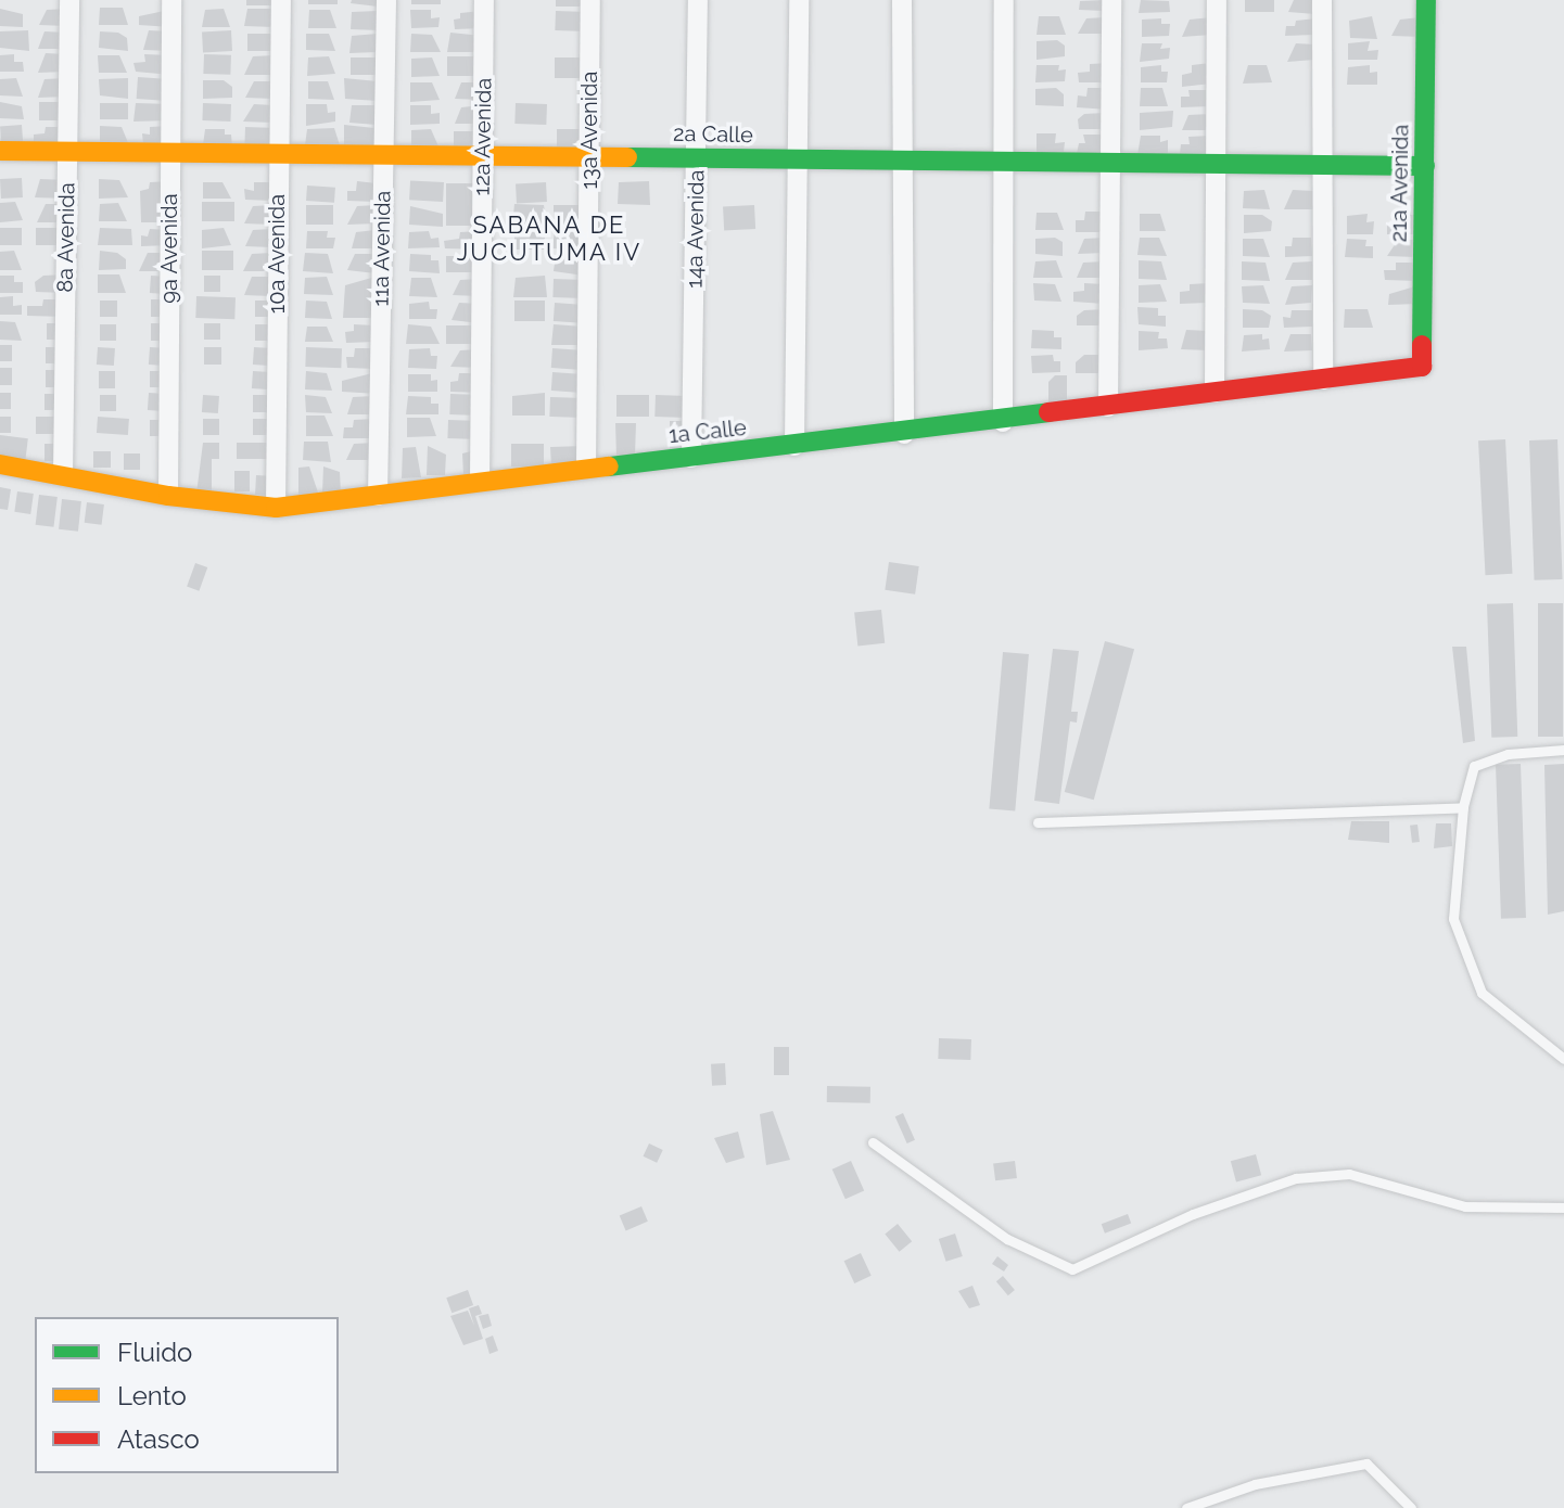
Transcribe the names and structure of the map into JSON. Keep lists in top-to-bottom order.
{
  "streets": {
    "street": [
      "13a Avenida",
      "2a Calle",
      "12a Avenida",
      "21a Avenida",
      "14a Avenida",
      "8a Avenida",
      "9a Avenida",
      "11a Avenida",
      "10a Avenida",
      "1a Calle"
    ]
  },
  "crossings": [
    ["13a Avenida", "2a Calle"],
    ["13a Avenida", "1a Calle"],
    ["2a Calle", "12a Avenida"],
    ["2a Calle", "21a Avenida"],
    ["2a Calle", "14a Avenida"],
    ["2a Calle", "8a Avenida"],
    ["2a Calle", "9a Avenida"],
    ["2a Calle", "11a Avenida"],
    ["2a Calle", "10a Avenida"],
    ["12a Avenida", "1a Calle"],
    ["21a Avenida", "1a Calle"],
    ["14a Avenida", "1a Calle"],
    ["8a Avenida", "1a Calle"],
    ["9a Avenida", "1a Calle"],
    ["11a Avenida", "1a Calle"],
    ["10a Avenida", "1a Calle"]
  ],
  "districts": ["SABANA DE JUCUTUMA IV"],
  "legend": ["Fluido", "Lento", "Atasco"]
}
